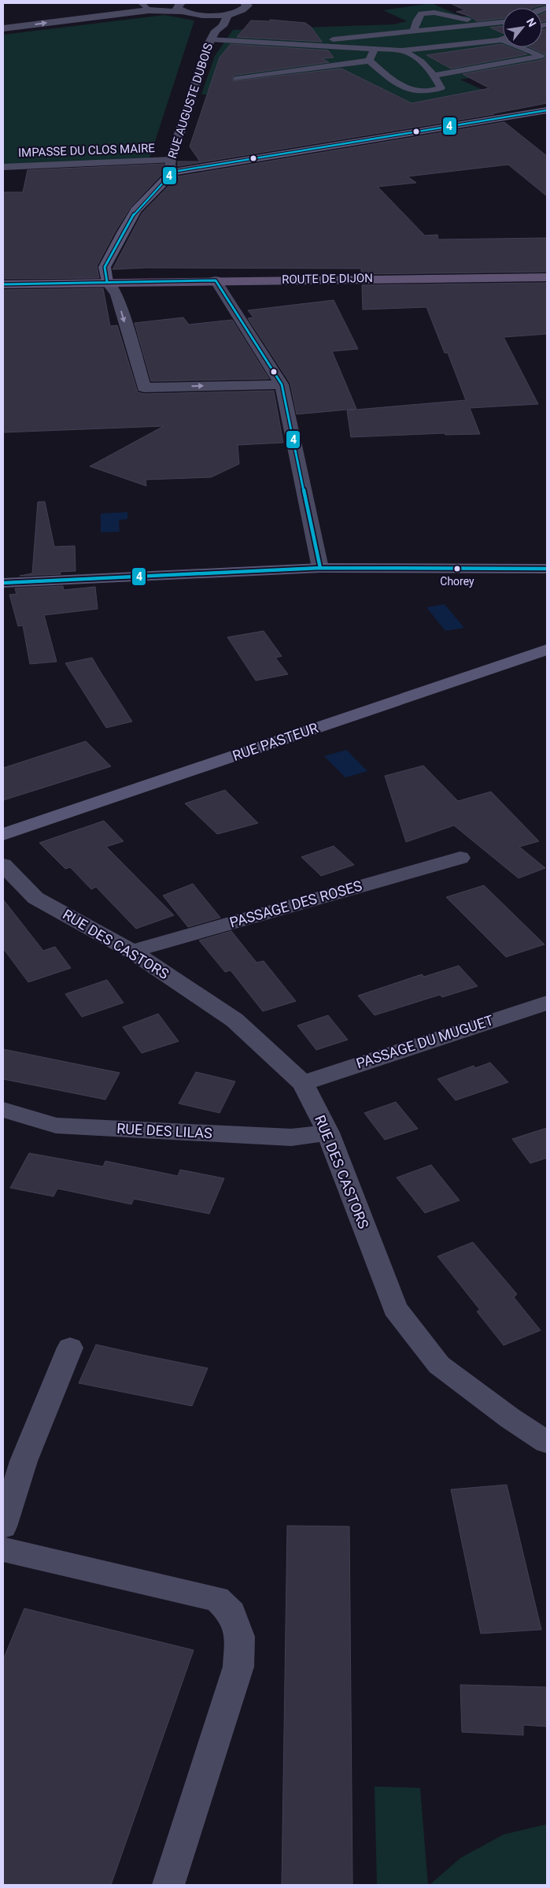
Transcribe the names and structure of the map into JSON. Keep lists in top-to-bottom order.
{
  "streets": {
    "main road": ["ROUTE DE DIJON"],
    "street": [
      "RUE AUGUSTE DUBOIS",
      "RUE PASTEUR",
      "PASSAGE DES ROSES",
      "RUE DES CASTORS",
      "PASSAGE DU MUGUET",
      "RUE DES LILAS"
    ],
    "lane": ["IMPASSE DU CLOS MAIRE"]
  },
  "crossings": [
    ["RUE AUGUSTE DUBOIS", "IMPASSE DU CLOS MAIRE"],
    ["PASSAGE DES ROSES", "RUE DES CASTORS"],
    ["RUE DES CASTORS", "PASSAGE DU MUGUET"],
    ["RUE DES CASTORS", "RUE DES LILAS"]
  ],
  "places": ["Chorey"],
  "lines": ["transit line 4"],
  "north": "top right"
}
